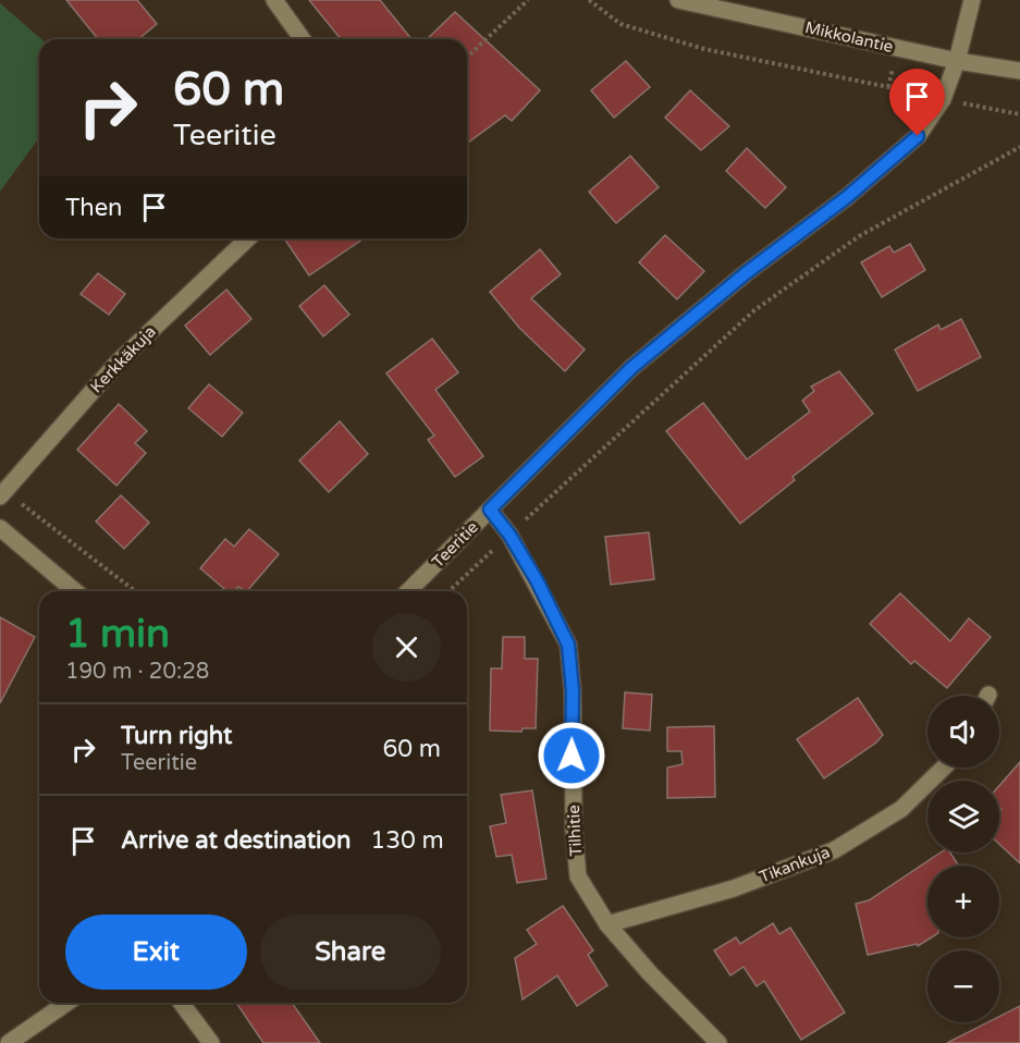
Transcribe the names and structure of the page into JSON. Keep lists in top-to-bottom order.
{
  "streets": {
    "street": [
      "Mikkolantie",
      "Kerkkäkuja",
      "Teeritie",
      "Tilhitie",
      "Tikankuja"
    ]
  },
  "crossings": [
    ["Mikkolantie", "Teeritie"],
    ["Teeritie", "Tilhitie"],
    ["Tilhitie", "Tikankuja"]
  ],
  "page": {
    "turn": ["60 m", "Teeritie"],
    "then": "Then",
    "heading": ["1 min", "190 m · 20:28"],
    "map_buttons": ["+", "−"],
    "list": [
      {
        "name": "Turn right",
        "note": "Teeritie",
        "value": "60 m"
      },
      {
        "name": "Arrive at destination",
        "value": "130 m"
      }
    ],
    "buttons": ["Exit", "Share"]
  }
}
